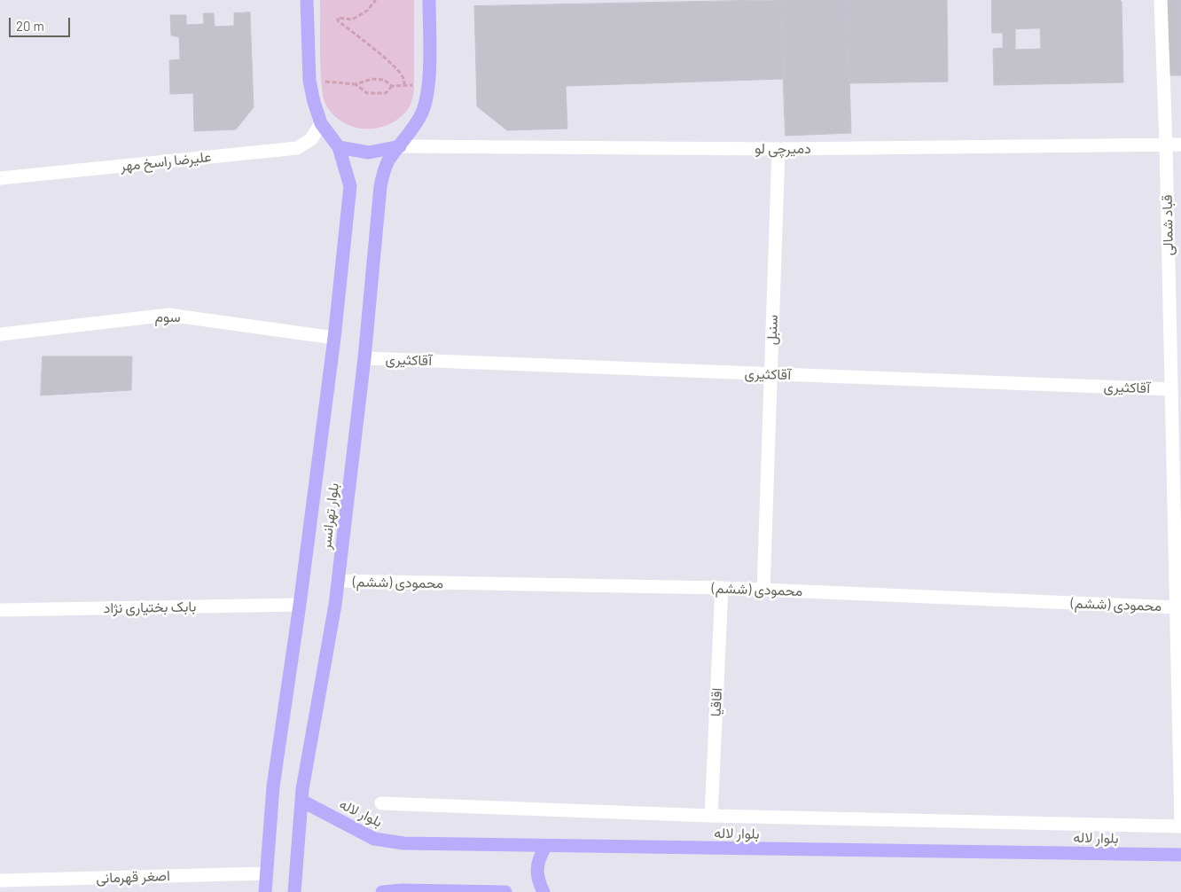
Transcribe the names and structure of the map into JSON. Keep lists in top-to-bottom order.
{
  "streets": {
    "main road": ["بلوار تهرانسر", "بلوار لاله"],
    "street": [
      "دمیرچی لو",
      "علیرضا راسخ مهر",
      "قباد شمالی",
      "سوم",
      "سنبل",
      "آقاکثیری",
      "محمودی (ششم)",
      "بابک بختیاری نژاد",
      "اقاقیا",
      "اصغر قهرمانی"
    ]
  },
  "crossings": [
    ["دمیرچی لو", "قباد شمالی"],
    ["دمیرچی لو", "سنبل"],
    ["دمیرچی لو", "بلوار تهرانسر"],
    ["قباد شمالی", "آقاکثیری"],
    ["قباد شمالی", "محمودی (ششم)"],
    ["سوم", "بلوار تهرانسر"],
    ["سنبل", "آقاکثیری"],
    ["سنبل", "محمودی (ششم)"],
    ["آقاکثیری", "بلوار تهرانسر"],
    ["بلوار تهرانسر", "محمودی (ششم)"],
    ["بلوار تهرانسر", "بابک بختیاری نژاد"],
    ["بلوار تهرانسر", "بلوار لاله"],
    ["بلوار تهرانسر", "اصغر قهرمانی"],
    ["محمودی (ششم)", "اقاقیا"]
  ],
  "scale_bar": "20 m"
}
